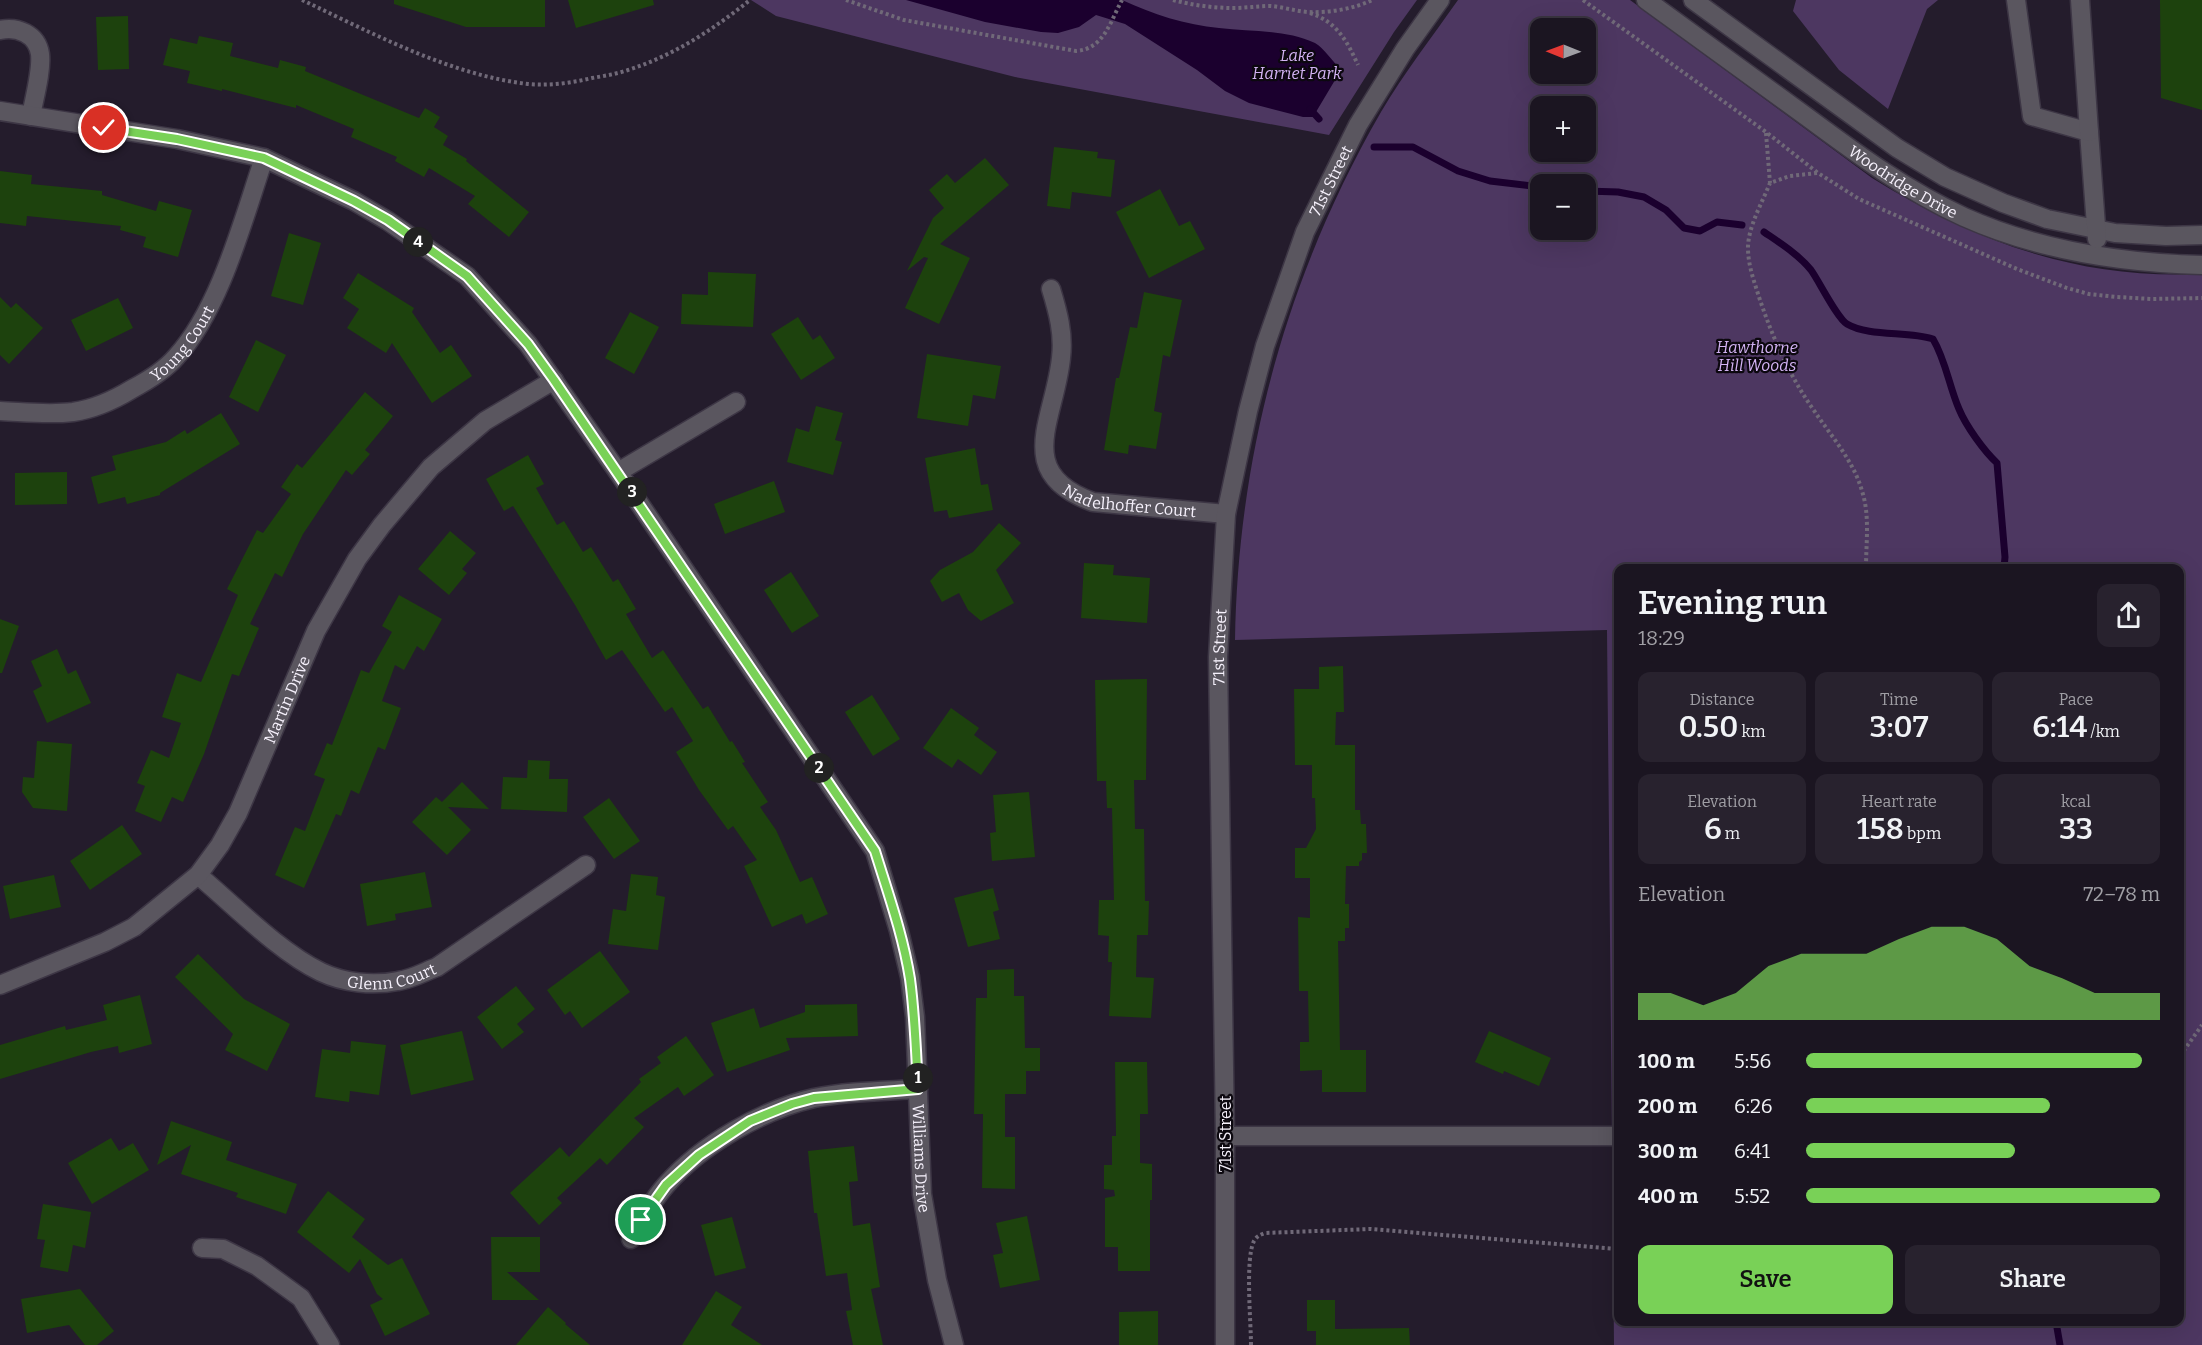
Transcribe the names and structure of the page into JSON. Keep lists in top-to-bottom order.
{
  "streets": {
    "street": [
      "71st Street",
      "Woodridge Drive",
      "Young Court",
      "Nadelhoffer Court",
      "Martin Drive",
      "Glenn Court",
      "Williams Drive"
    ]
  },
  "crossings": [
    ["71st Street", "Nadelhoffer Court"],
    ["Young Court", "Williams Drive"],
    ["Martin Drive", "Glenn Court"],
    ["Martin Drive", "Williams Drive"]
  ],
  "parks": ["Lake Harriet Park", "Hawthorne Hill Woods"],
  "north": "left",
  "page": {
    "map_buttons": ["+", "−"],
    "pins": [
      "4",
      "3",
      "2",
      "1"
    ],
    "heading": ["Evening run", "18:29"],
    "stats": [
      ["Distance", "0.50 km"],
      ["Time", "3:07"],
      ["Pace", "6:14 /km"],
      ["Elevation", "6 m"],
      ["Heart rate", "158 bpm"],
      ["kcal", "33"]
    ],
    "chart": ["Elevation", "72–78 m"],
    "list": [
      {
        "name": "100 m",
        "note": "5:56"
      },
      {
        "name": "200 m",
        "note": "6:26"
      },
      {
        "name": "300 m",
        "note": "6:41"
      },
      {
        "name": "400 m",
        "note": "5:52"
      }
    ],
    "buttons": ["Save", "Share"]
  }
}
